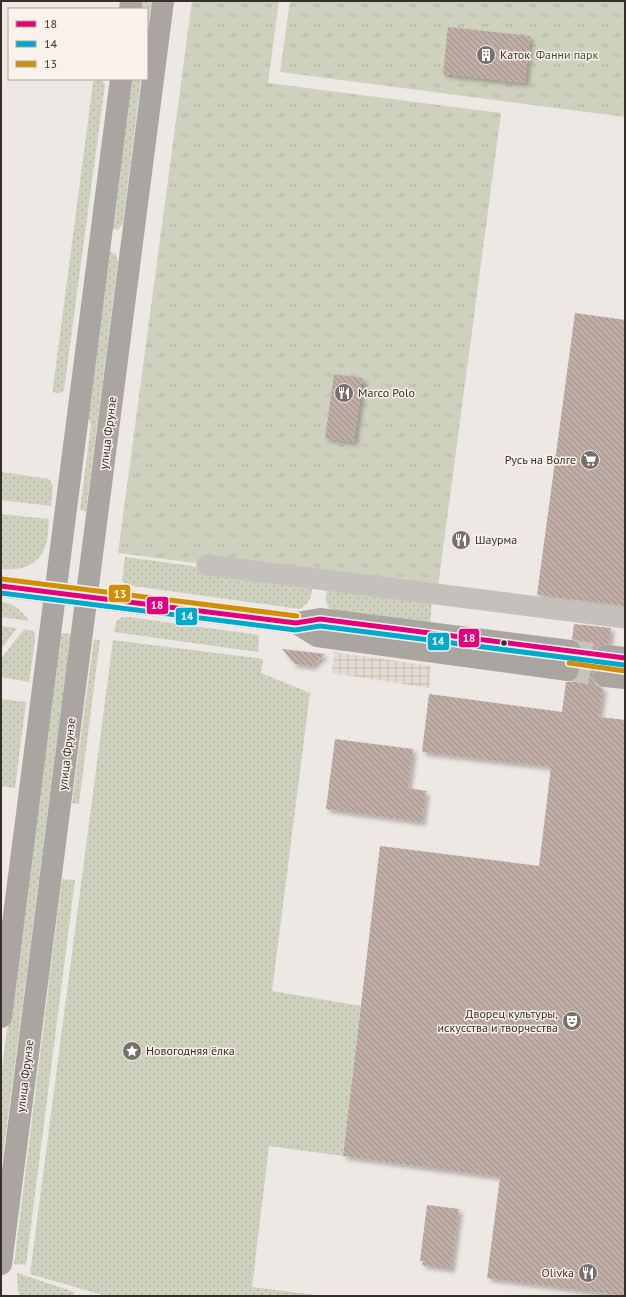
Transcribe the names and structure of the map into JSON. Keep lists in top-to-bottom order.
{
  "streets": {
    "main road": ["улица Фрунзе"]
  },
  "parks": ["Фанни парк"],
  "places": {
    "building": ["Каток"],
    "restaurant": ["Marco Polo", "Шаурма", "Olivka"],
    "supermarket": ["Русь на Волге"],
    "theatre": ["Дворец культуры, искусства и творчества"],
    "place": ["Новогодняя ёлка"]
  },
  "lines": ["transit line 13", "transit line 18", "transit line 14"],
  "legend": ["18", "14", "13"]
}
